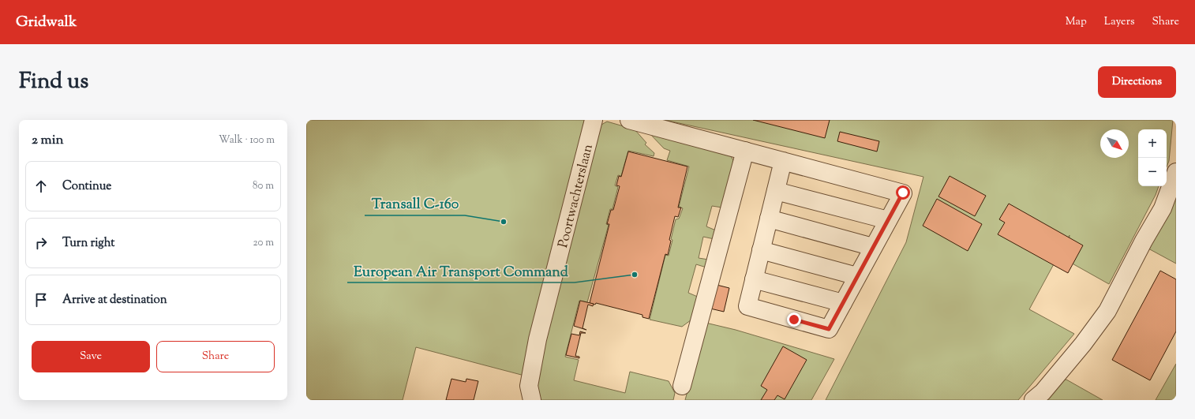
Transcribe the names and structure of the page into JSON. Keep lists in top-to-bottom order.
{
  "streets": {
    "lane": ["Poortwachterslaan"]
  },
  "places": ["Transall C-160", "European Air Transport Command"],
  "north": "bottom right",
  "page": {
    "header": "Gridwalk",
    "nav": ["Map", "Layers", "Share"],
    "title": "Find us",
    "buttons": [
      "Directions",
      ["Save", "Share"]
    ],
    "heading": ["2 min", "Walk · 100 m"],
    "map_buttons": ["+", "−"],
    "list": [
      ["Continue", "80 m"],
      ["Turn right", "20 m"],
      "Arrive at destination"
    ]
  }
}
